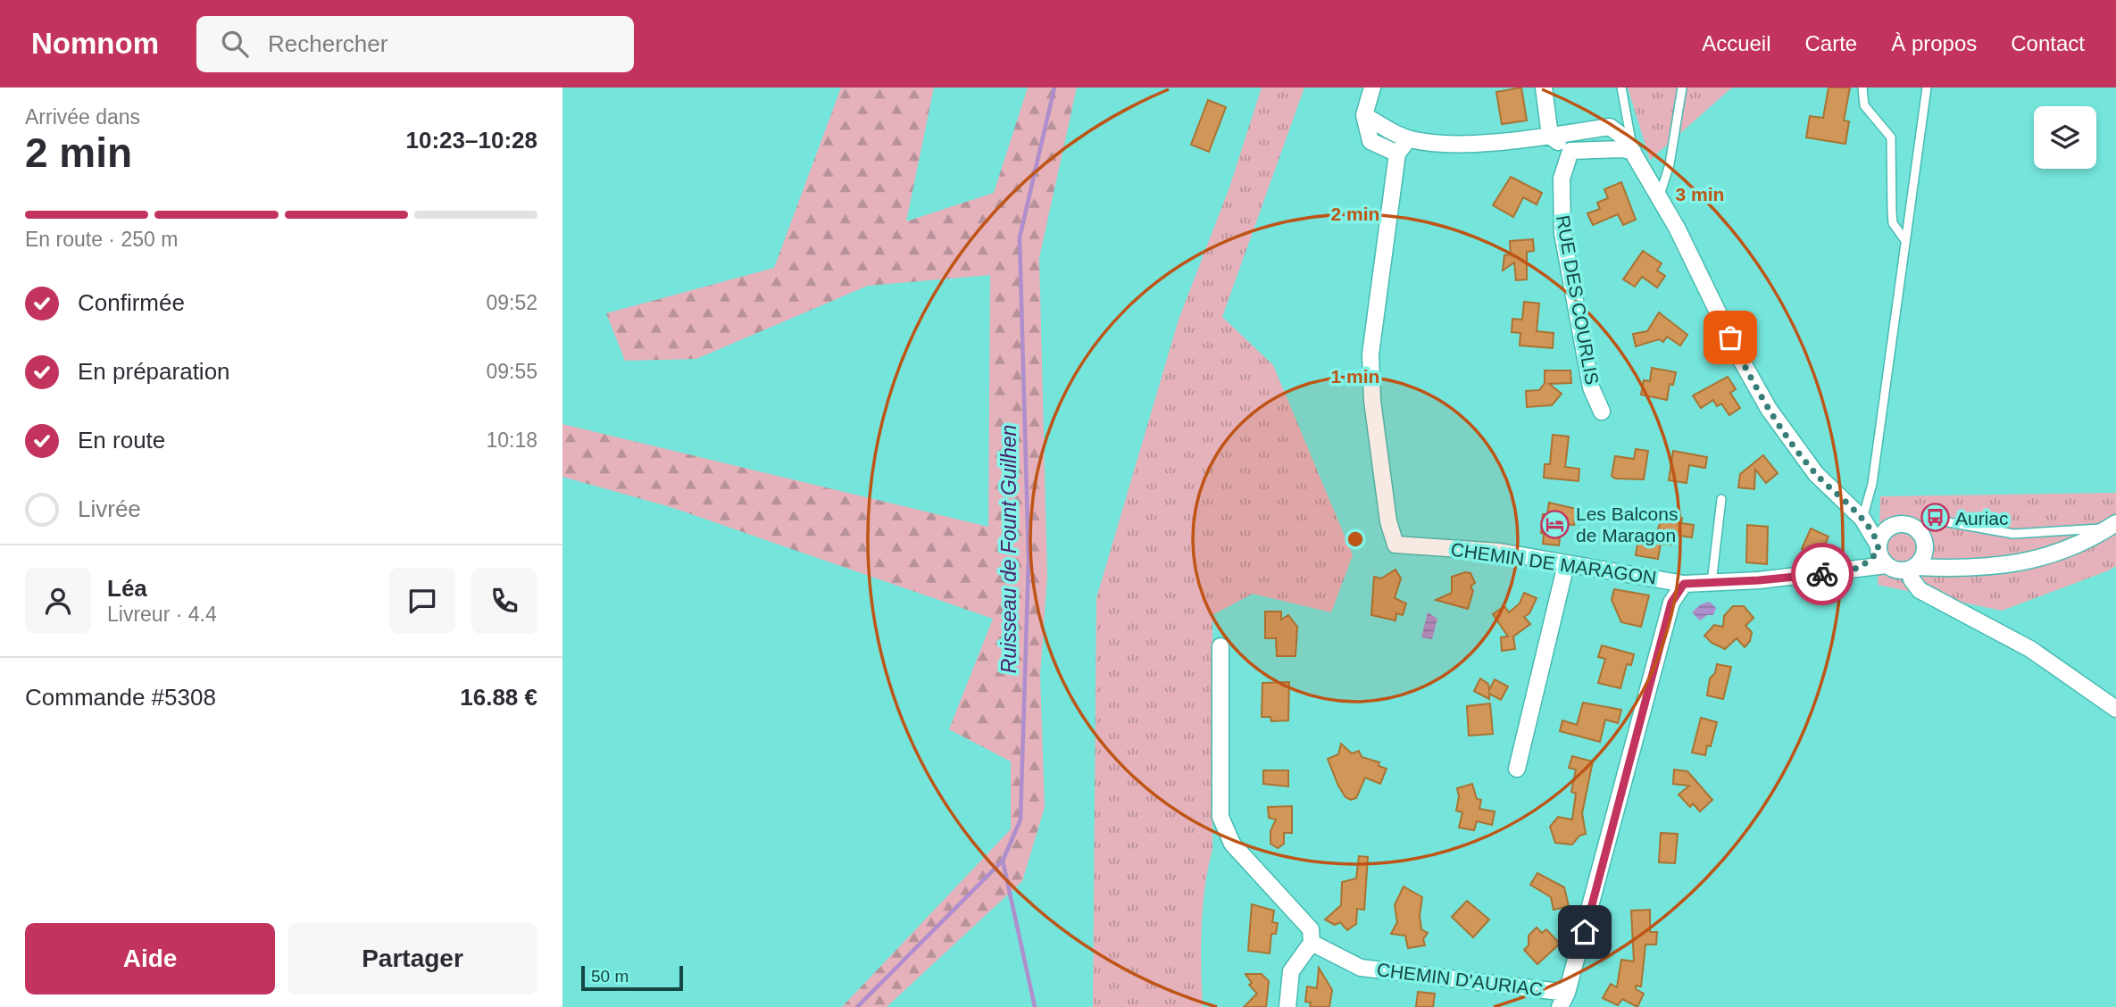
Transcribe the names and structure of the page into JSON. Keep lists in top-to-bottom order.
{
  "streets": {
    "street": ["RUE DES COURLIS", "CHEMIN DE MARAGON", "CHEMIN D'AURIAC"]
  },
  "water": ["Ruisseau de Fount Guilhen"],
  "places": {
    "bus stop": ["Auriac"],
    "hotel": ["Les Balcons de Maragon"]
  },
  "scale_bar": "50 m",
  "page": {
    "header": "Nomnom",
    "search": "Rechercher",
    "nav": [
      "Accueil",
      "Carte",
      "À propos",
      "Contact"
    ],
    "heading": ["2 min", "Arrivée dans", "10:23–10:28"],
    "panel": [
      "Léa",
      "Livreur · 4.4",
      "Commande #5308",
      "16.88 €"
    ],
    "bar": "En route · 250 m",
    "list": [
      ["Confirmée", "09:52"],
      ["En préparation", "09:55"],
      ["En route", "10:18"],
      "Livrée"
    ],
    "buttons": ["Aide", "Partager"],
    "scale": "50 m"
  },
  "rings": ["3 min", "2 min", "1 min"]
}
